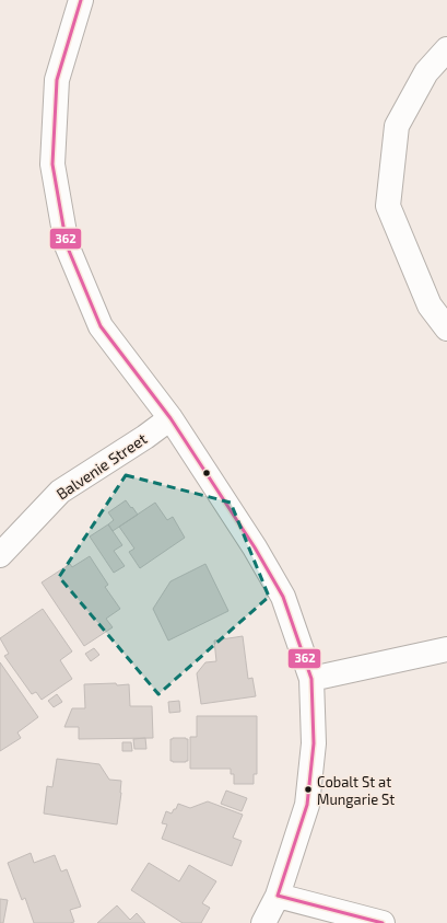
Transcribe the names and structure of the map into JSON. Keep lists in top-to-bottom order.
{
  "streets": {
    "street": ["Balvenie Street"]
  },
  "places": ["Cobalt St at Mungarie St"],
  "lines": ["transit line 362"]
}
